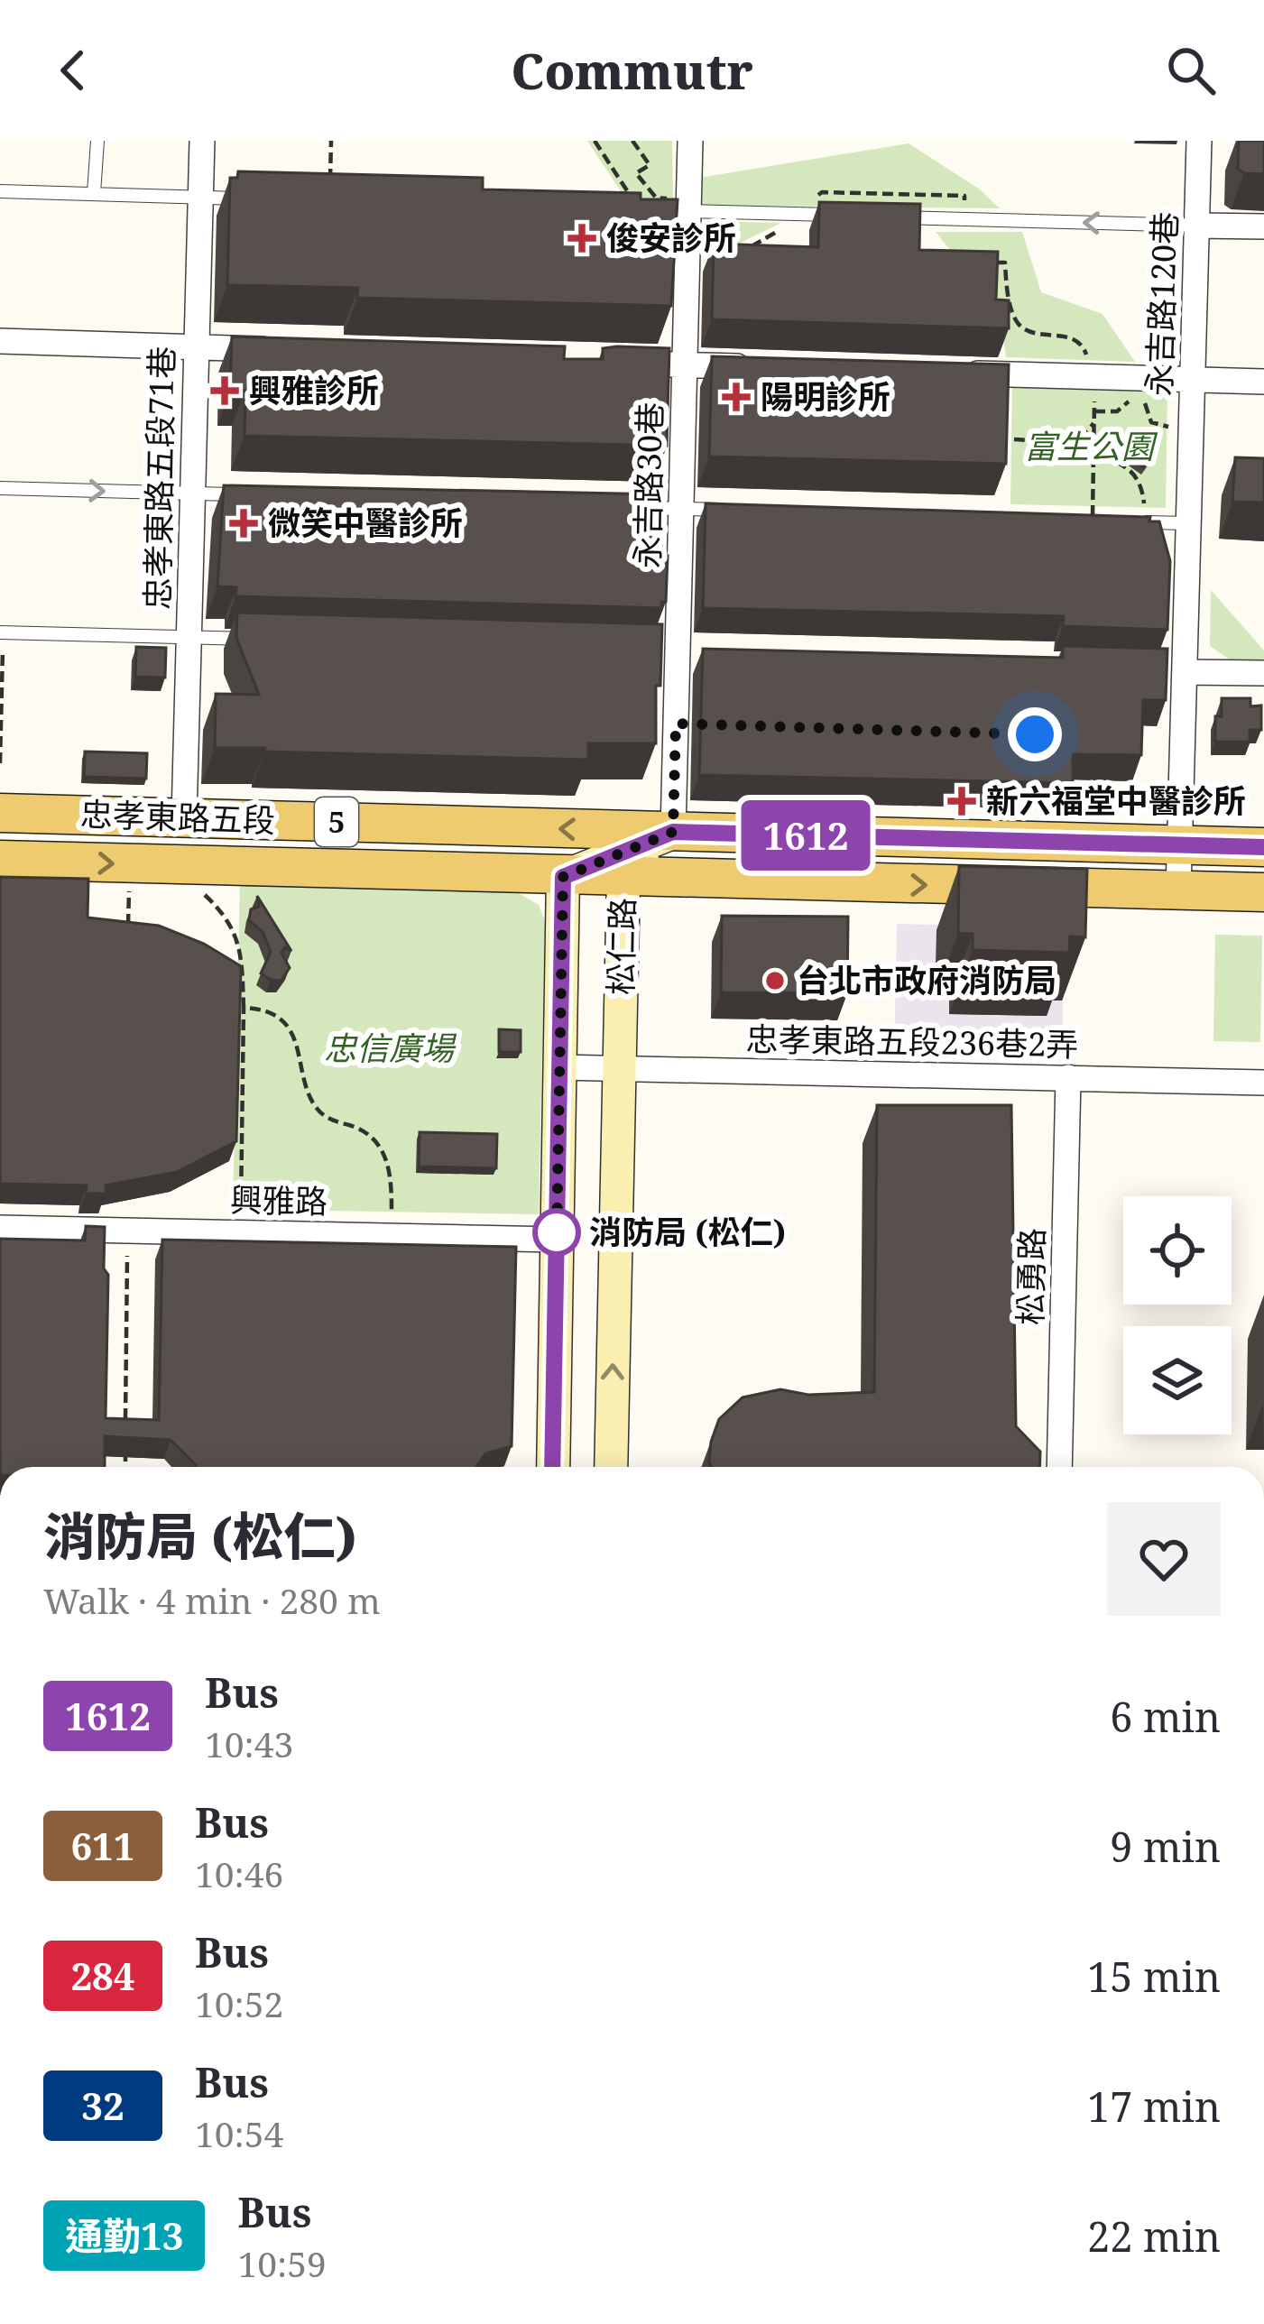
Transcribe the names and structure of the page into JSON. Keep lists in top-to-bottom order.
{
  "streets": {
    "main road": ["忠孝東路五段", "5"],
    "street": [
      "永吉路120巷",
      "忠孝東路五段71巷",
      "永吉路30巷",
      "松仁路",
      "忠孝東路五段236巷2弄",
      "興雅路",
      "松勇路"
    ]
  },
  "crossings": [
    ["永吉路120巷", "忠孝東路五段"],
    ["忠孝東路五段71巷", "忠孝東路五段"],
    ["永吉路30巷", "忠孝東路五段"],
    ["永吉路30巷", "松仁路"],
    ["忠孝東路五段", "松仁路"],
    ["松仁路", "忠孝東路五段236巷2弄"],
    ["松仁路", "興雅路"],
    ["忠孝東路五段236巷2弄", "松勇路"]
  ],
  "parks": ["富生公園", "忠信廣場"],
  "places": {
    "health": [
      "俊安診所",
      "興雅診所",
      "陽明診所",
      "微笑中醫診所",
      "新六福堂中醫診所"
    ],
    "other": ["台北市政府消防局", "消防局 (松仁)"]
  },
  "lines": ["bus line 1612"],
  "page": {
    "header": "Commutr",
    "on_map": "1612",
    "heading": ["消防局 (松仁)", "Walk · 4 min · 280 m"],
    "list": [
      {
        "mark": "1612",
        "name": "Bus",
        "note": "10:43",
        "value": "6 min"
      },
      {
        "mark": "611",
        "name": "Bus",
        "note": "10:46",
        "value": "9 min"
      },
      {
        "mark": "284",
        "name": "Bus",
        "note": "10:52",
        "value": "15 min"
      },
      {
        "mark": "32",
        "name": "Bus",
        "note": "10:54",
        "value": "17 min"
      },
      {
        "mark": "通勤13",
        "name": "Bus",
        "note": "10:59",
        "value": "22 min"
      }
    ]
  }
}
